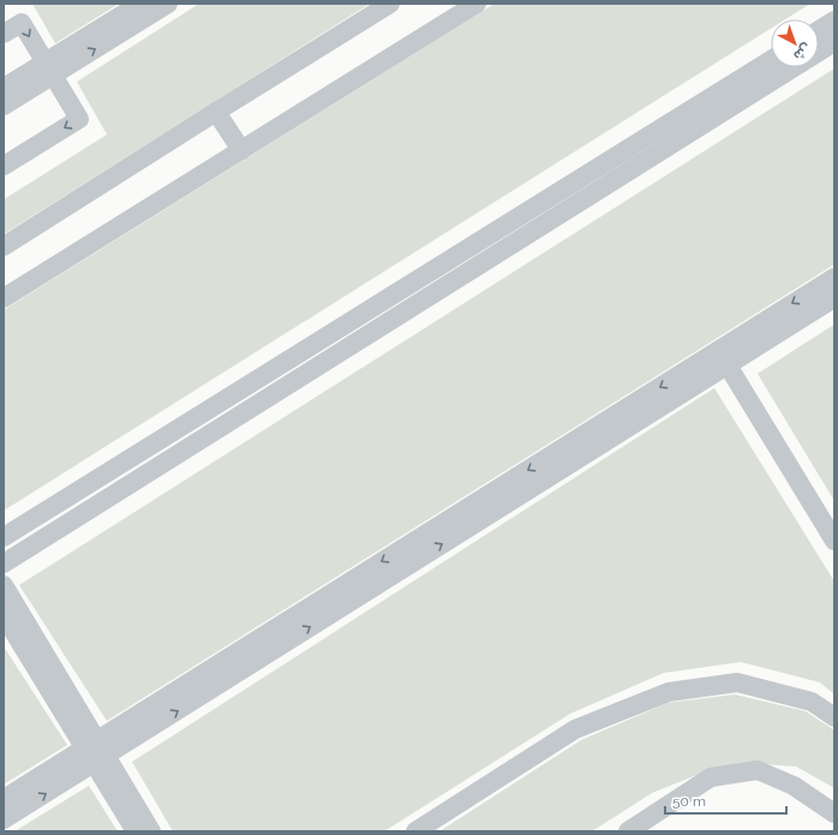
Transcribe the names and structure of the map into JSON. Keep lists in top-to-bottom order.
{
  "scale_bar": "50 m",
  "north": "bottom right"
}
